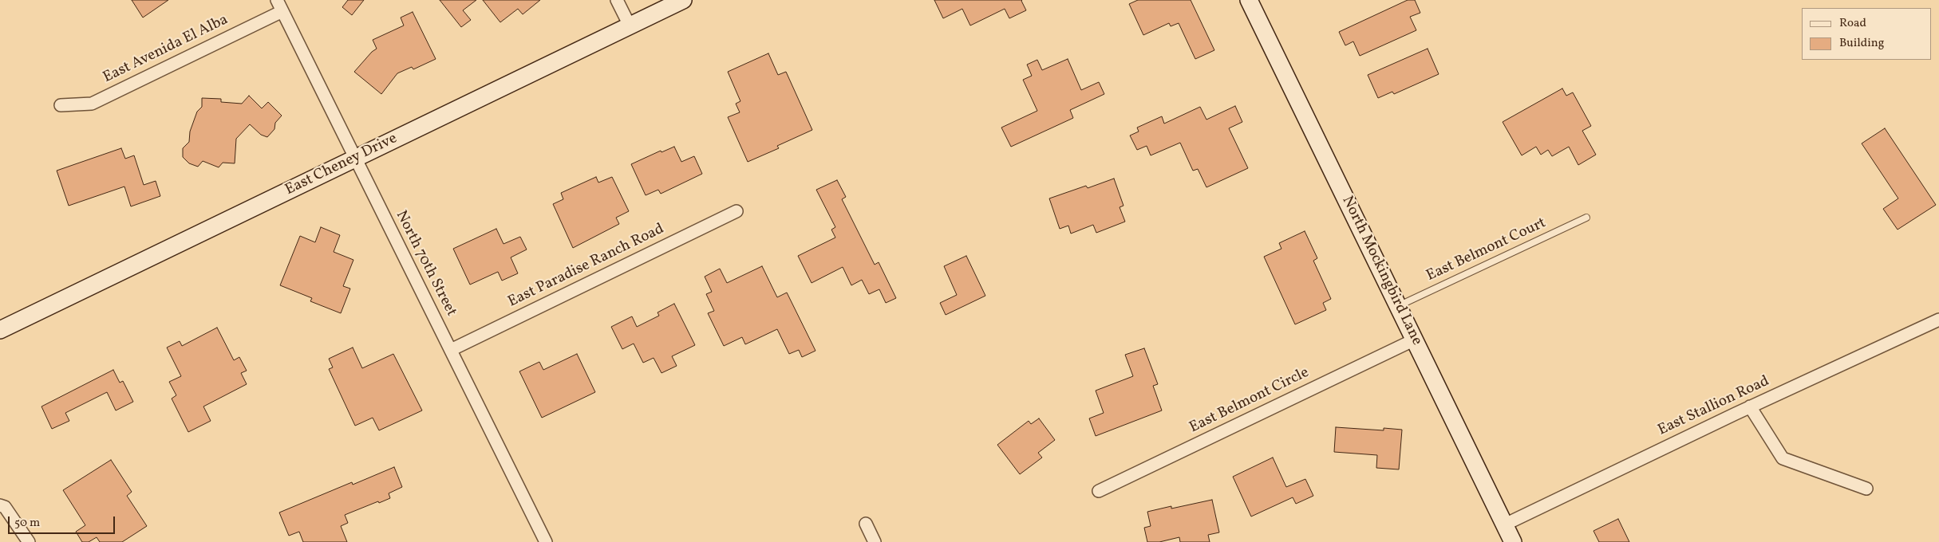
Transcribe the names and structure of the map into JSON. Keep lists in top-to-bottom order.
{
  "streets": {
    "street": [
      "East Avenida El Alba",
      "East Cheney Drive",
      "North 70th Street",
      "East Paradise Ranch Road",
      "North Mockingbird Lane",
      "East Belmont Circle",
      "East Stallion Road"
    ],
    "lane": ["East Belmont Court"]
  },
  "crossings": [
    ["East Avenida El Alba", "North 70th Street"],
    ["East Cheney Drive", "North 70th Street"],
    ["East Belmont Court", "North Mockingbird Lane"],
    ["North 70th Street", "East Paradise Ranch Road"],
    ["North Mockingbird Lane", "East Belmont Circle"],
    ["North Mockingbird Lane", "East Stallion Road"]
  ],
  "legend": ["Road", "Building"],
  "scale_bar": "50 m"
}
